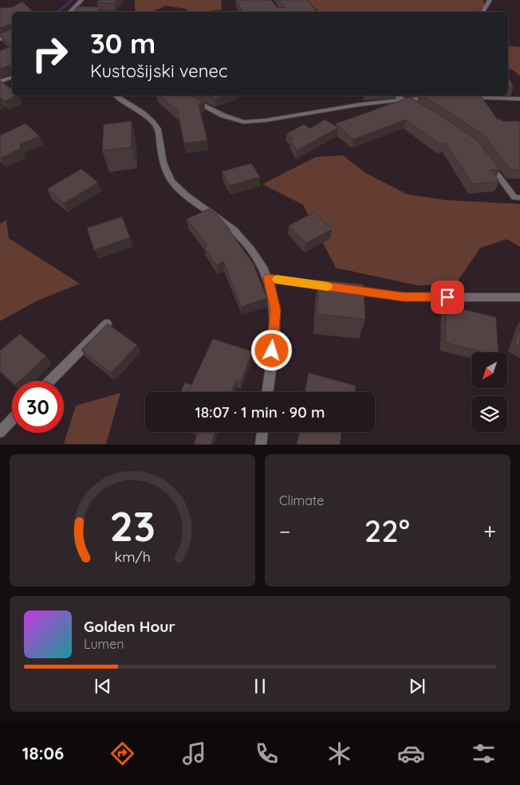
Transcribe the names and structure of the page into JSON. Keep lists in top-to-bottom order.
{
  "north": "bottom left",
  "page": {
    "turn": ["30 m", "Kustošijski venec"],
    "limit": "30",
    "trip": "18:07 · 1 min · 90 m",
    "tile": "Climate",
    "heat": ["−", "22°", "+"],
    "song": ["Golden Hour", "Lumen"],
    "tabs": "18:06",
    "gauge": ["23", "km/h"]
  }
}
